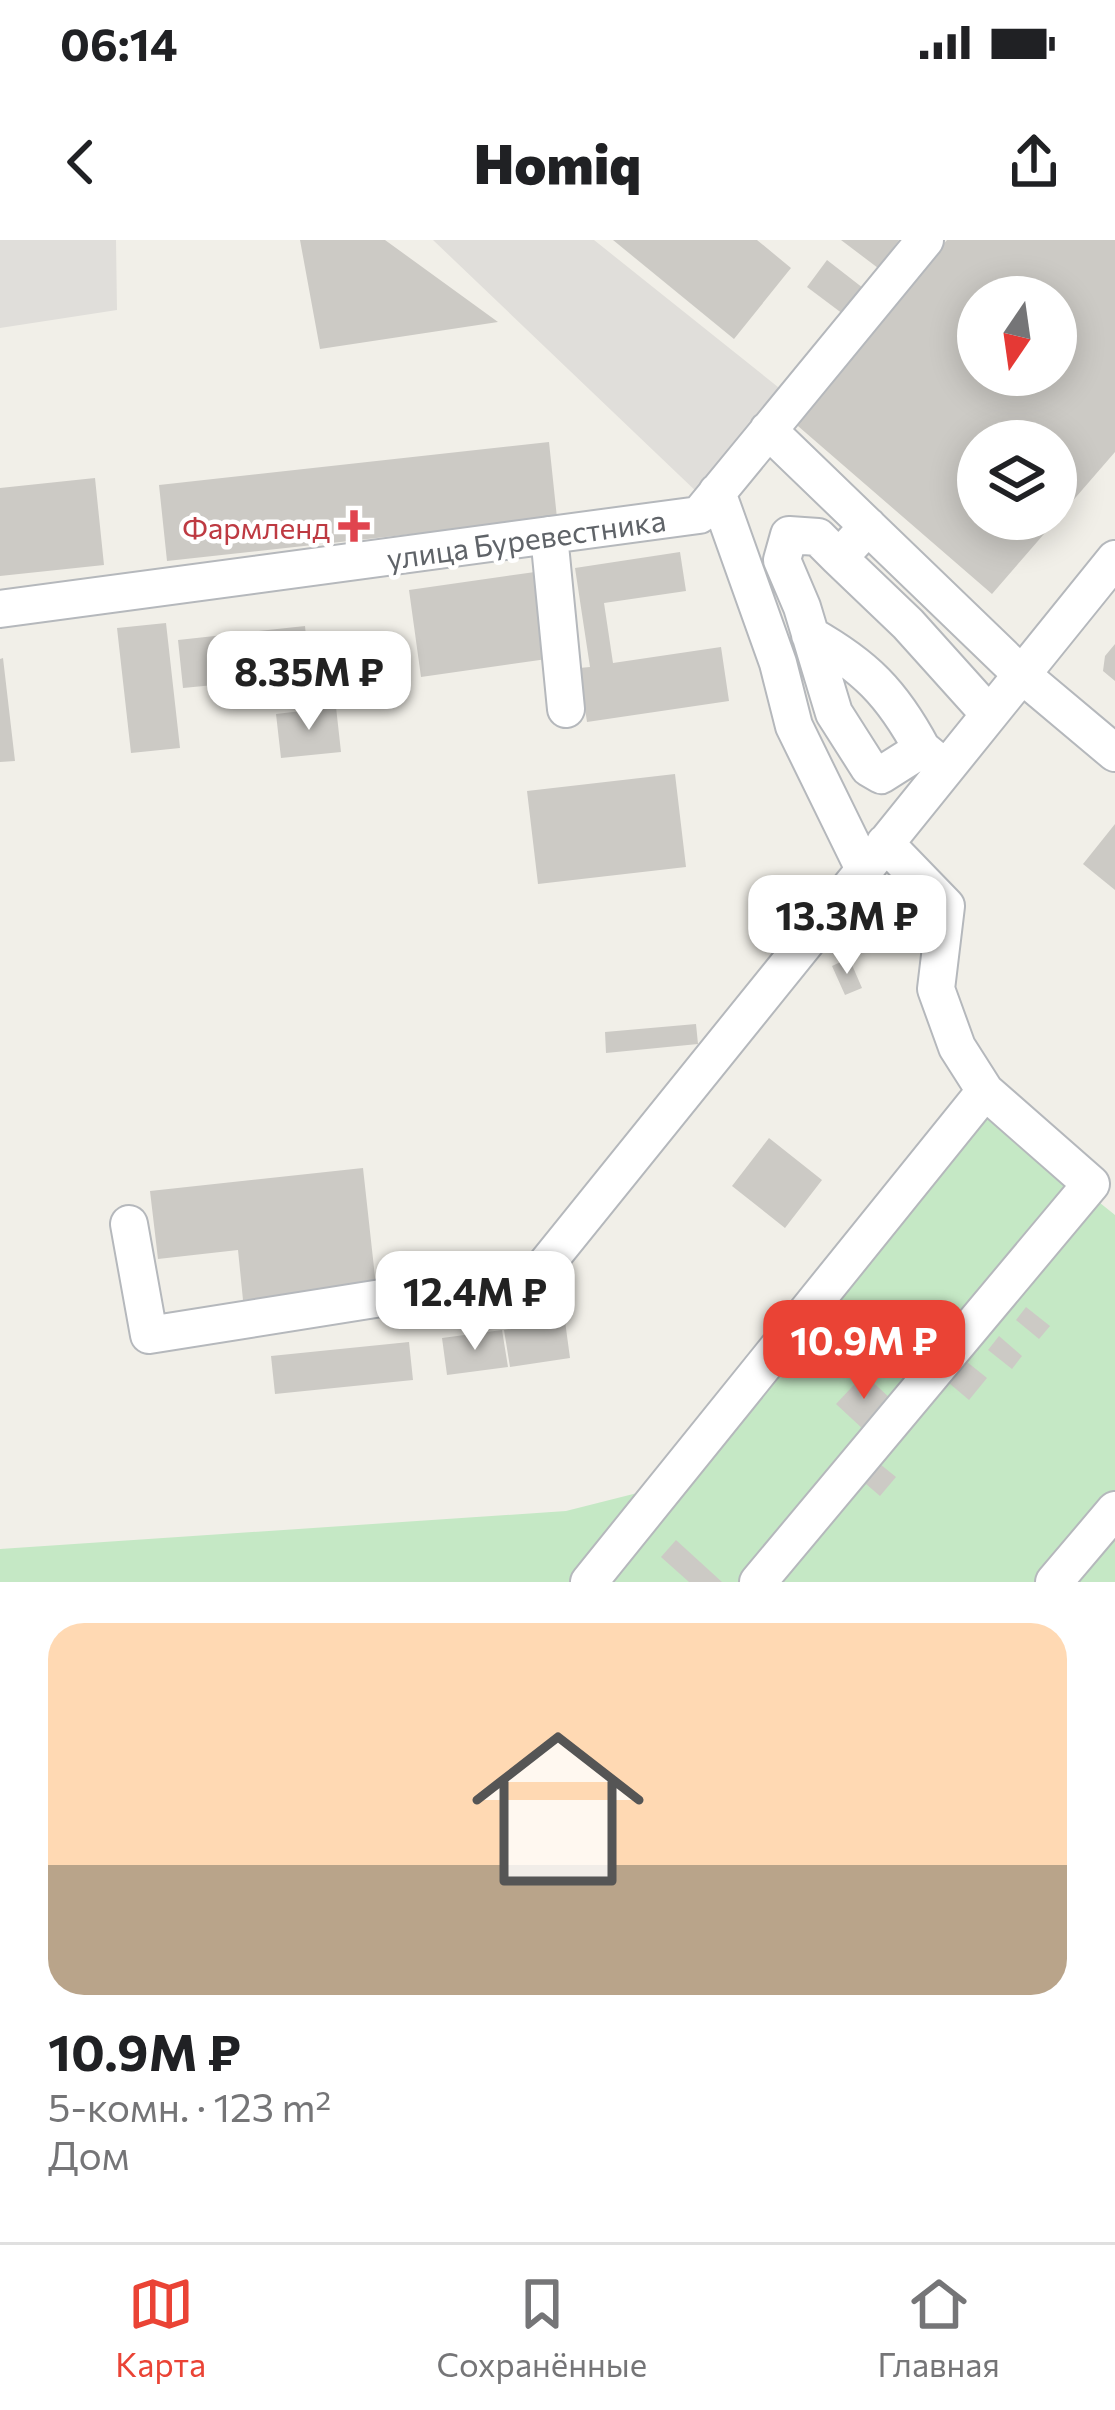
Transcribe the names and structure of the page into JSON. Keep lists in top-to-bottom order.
{
  "streets": {
    "street": ["улица Буревестника"]
  },
  "places": {
    "health": ["Фармленд"]
  },
  "north": "bottom",
  "page": {
    "status": "06:14",
    "header": "Homiq",
    "price": [
      "8.35M ₽",
      "13.3M ₽",
      "12.4M ₽",
      "10.9M ₽"
    ],
    "list": [
      {
        "name": "10.9M ₽",
        "note": "5-комн. · 123 m² · Дом"
      }
    ],
    "tabs": ["Карта", "Сохранённые", "Главная"]
  }
}
